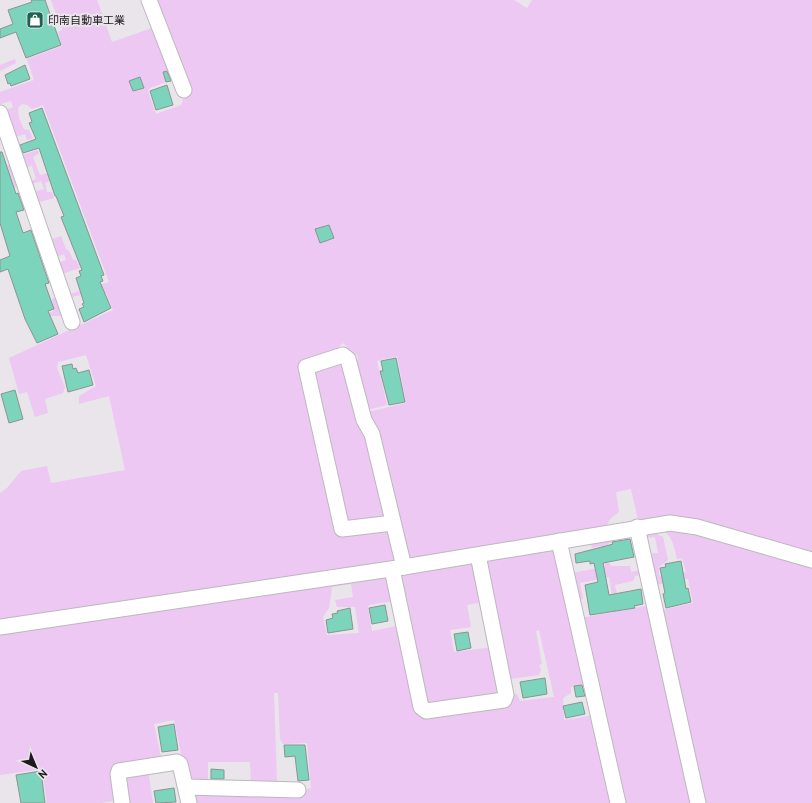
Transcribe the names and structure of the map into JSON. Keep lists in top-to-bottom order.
{
  "places": {
    "shop": ["印南自動車工業"]
  },
  "north": "bottom right"
}
